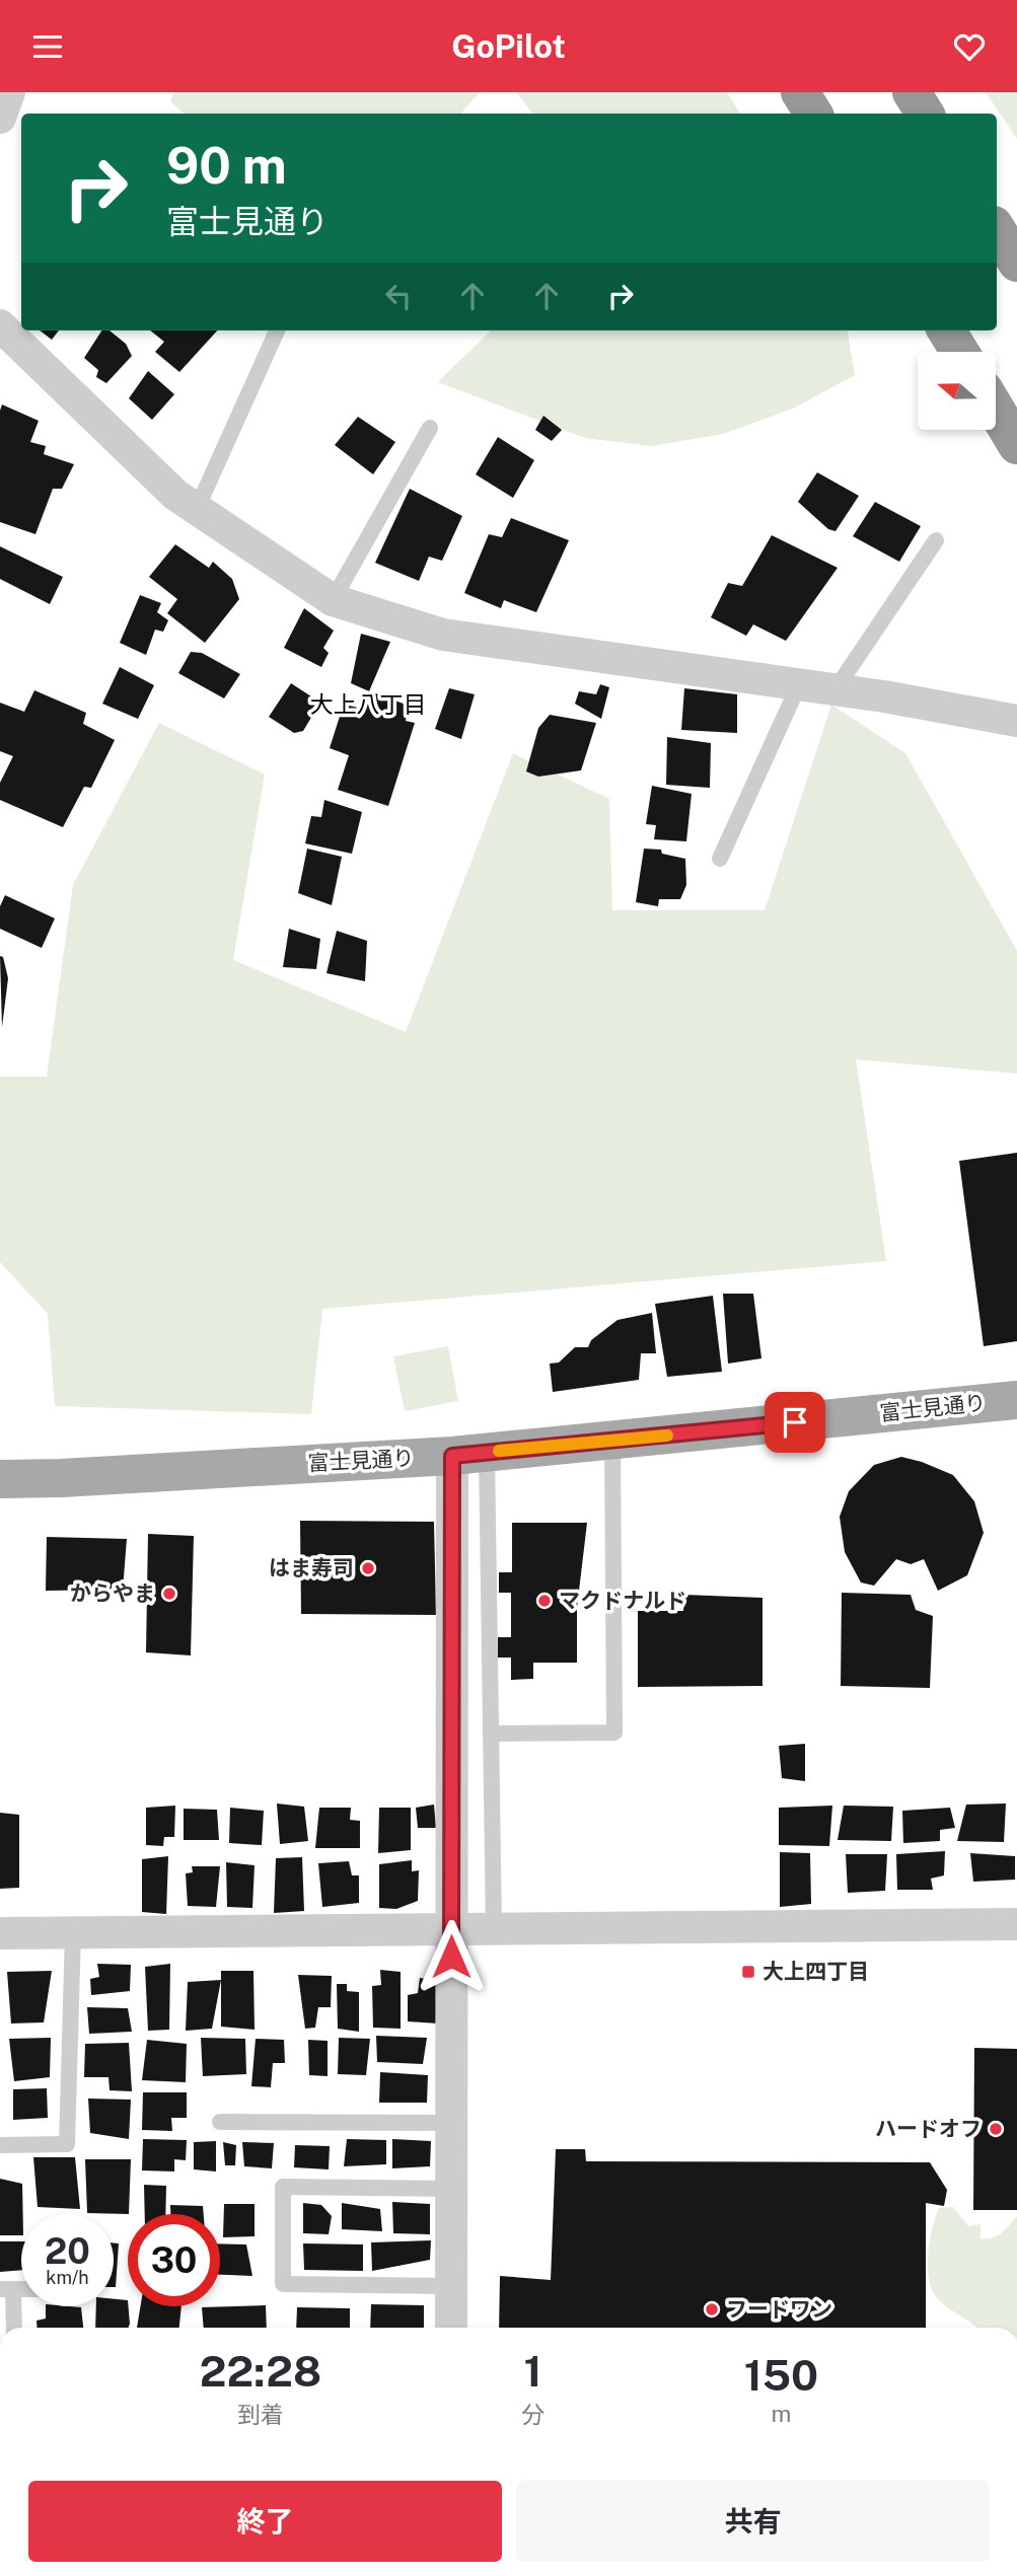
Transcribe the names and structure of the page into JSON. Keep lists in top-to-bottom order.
{
  "streets": {
    "main road": ["富士見通り"]
  },
  "districts": ["大上八丁目"],
  "places": {
    "other": [
      "はま寿司",
      "からやま",
      "マクドナルド",
      "ハードオフ",
      "フードワン"
    ],
    "transit": ["大上四丁目"]
  },
  "north": "left",
  "page": {
    "header": "GoPilot",
    "turn": ["90 m", "富士見通り"],
    "speed": "20 km/h",
    "limit": "30",
    "eta": [
      "22:28",
      "到着",
      "1",
      "分",
      "150",
      "m"
    ],
    "buttons": ["終了", "共有"]
  }
}
